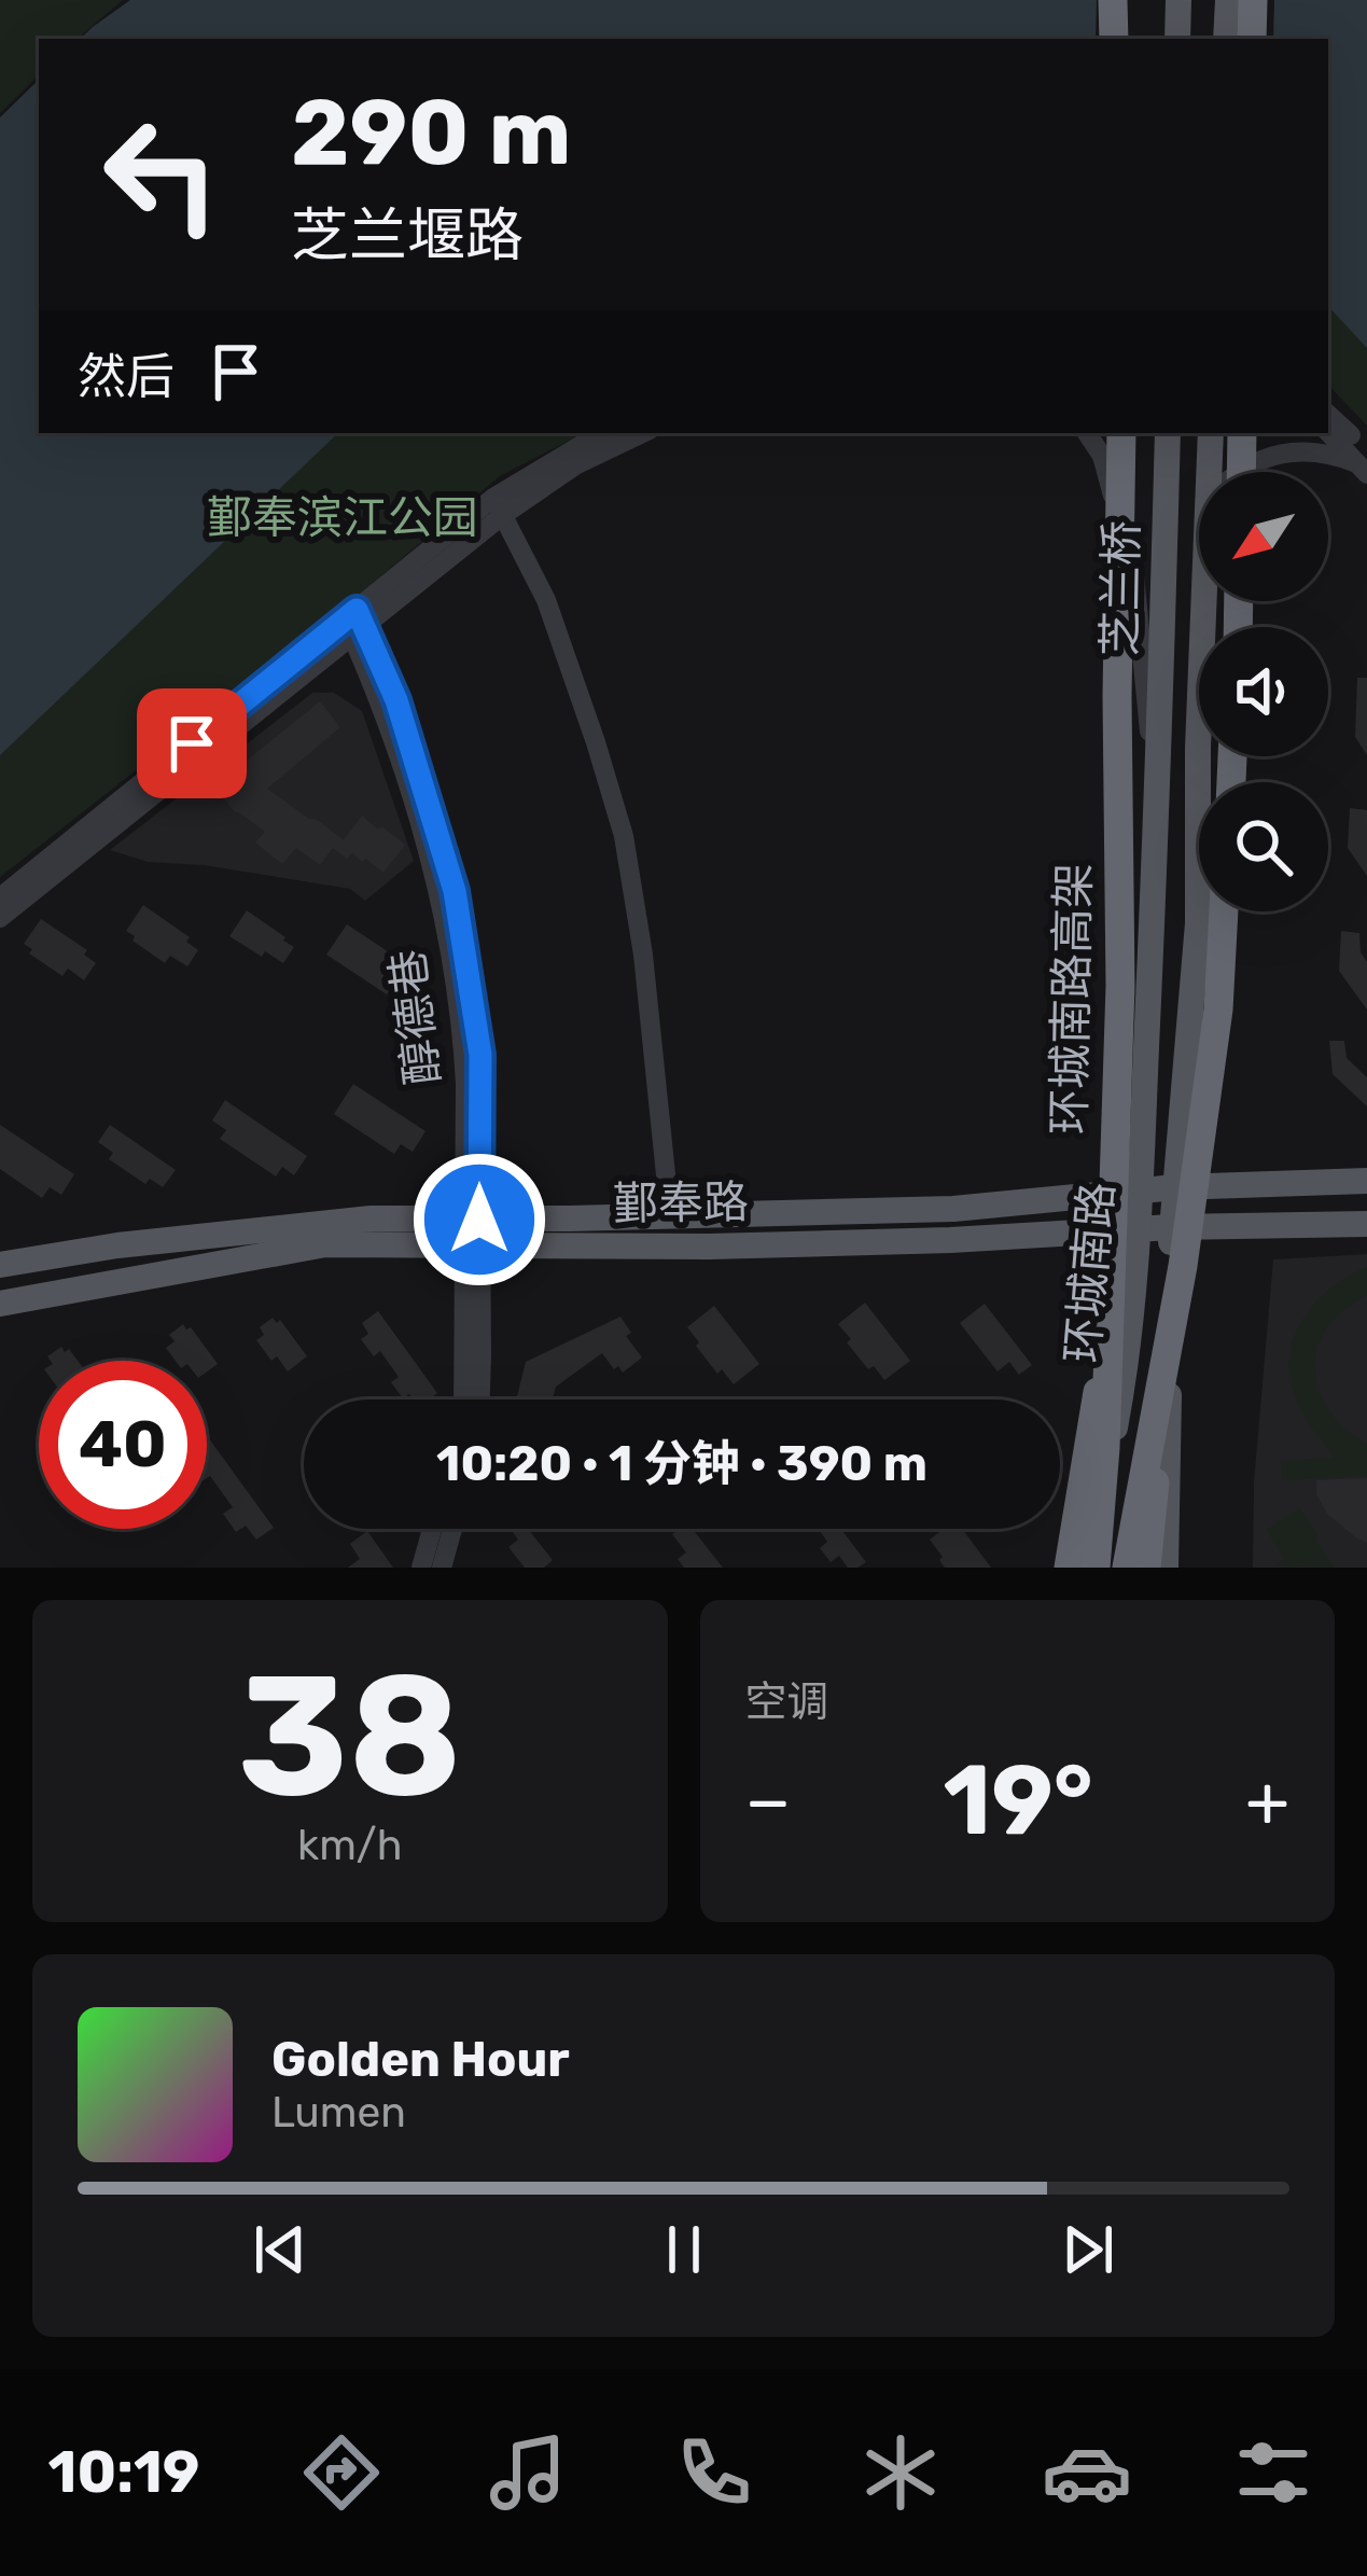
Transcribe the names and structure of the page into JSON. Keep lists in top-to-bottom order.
{
  "streets": {
    "highway": ["环城南路高架"],
    "main road": ["芝兰桥", "鄞奉路", "环城南路"],
    "street": ["醇德巷"]
  },
  "crossings": [
    ["芝兰桥", "环城南路"],
    ["环城南路高架", "环城南路"],
    ["醇德巷", "鄞奉路"],
    ["鄞奉路", "环城南路"]
  ],
  "parks": ["鄞奉滨江公园"],
  "north": "bottom left",
  "page": {
    "turn": ["290 m", "芝兰堰路"],
    "then": "然后",
    "limit": "40",
    "trip": "10:20 · 1 分钟 · 390 m",
    "tile": [
      ["38", "km/h"],
      "空调"
    ],
    "heat": ["−", "19°", "+"],
    "song": ["Golden Hour", "Lumen"],
    "tabs": "10:19"
  }
}
